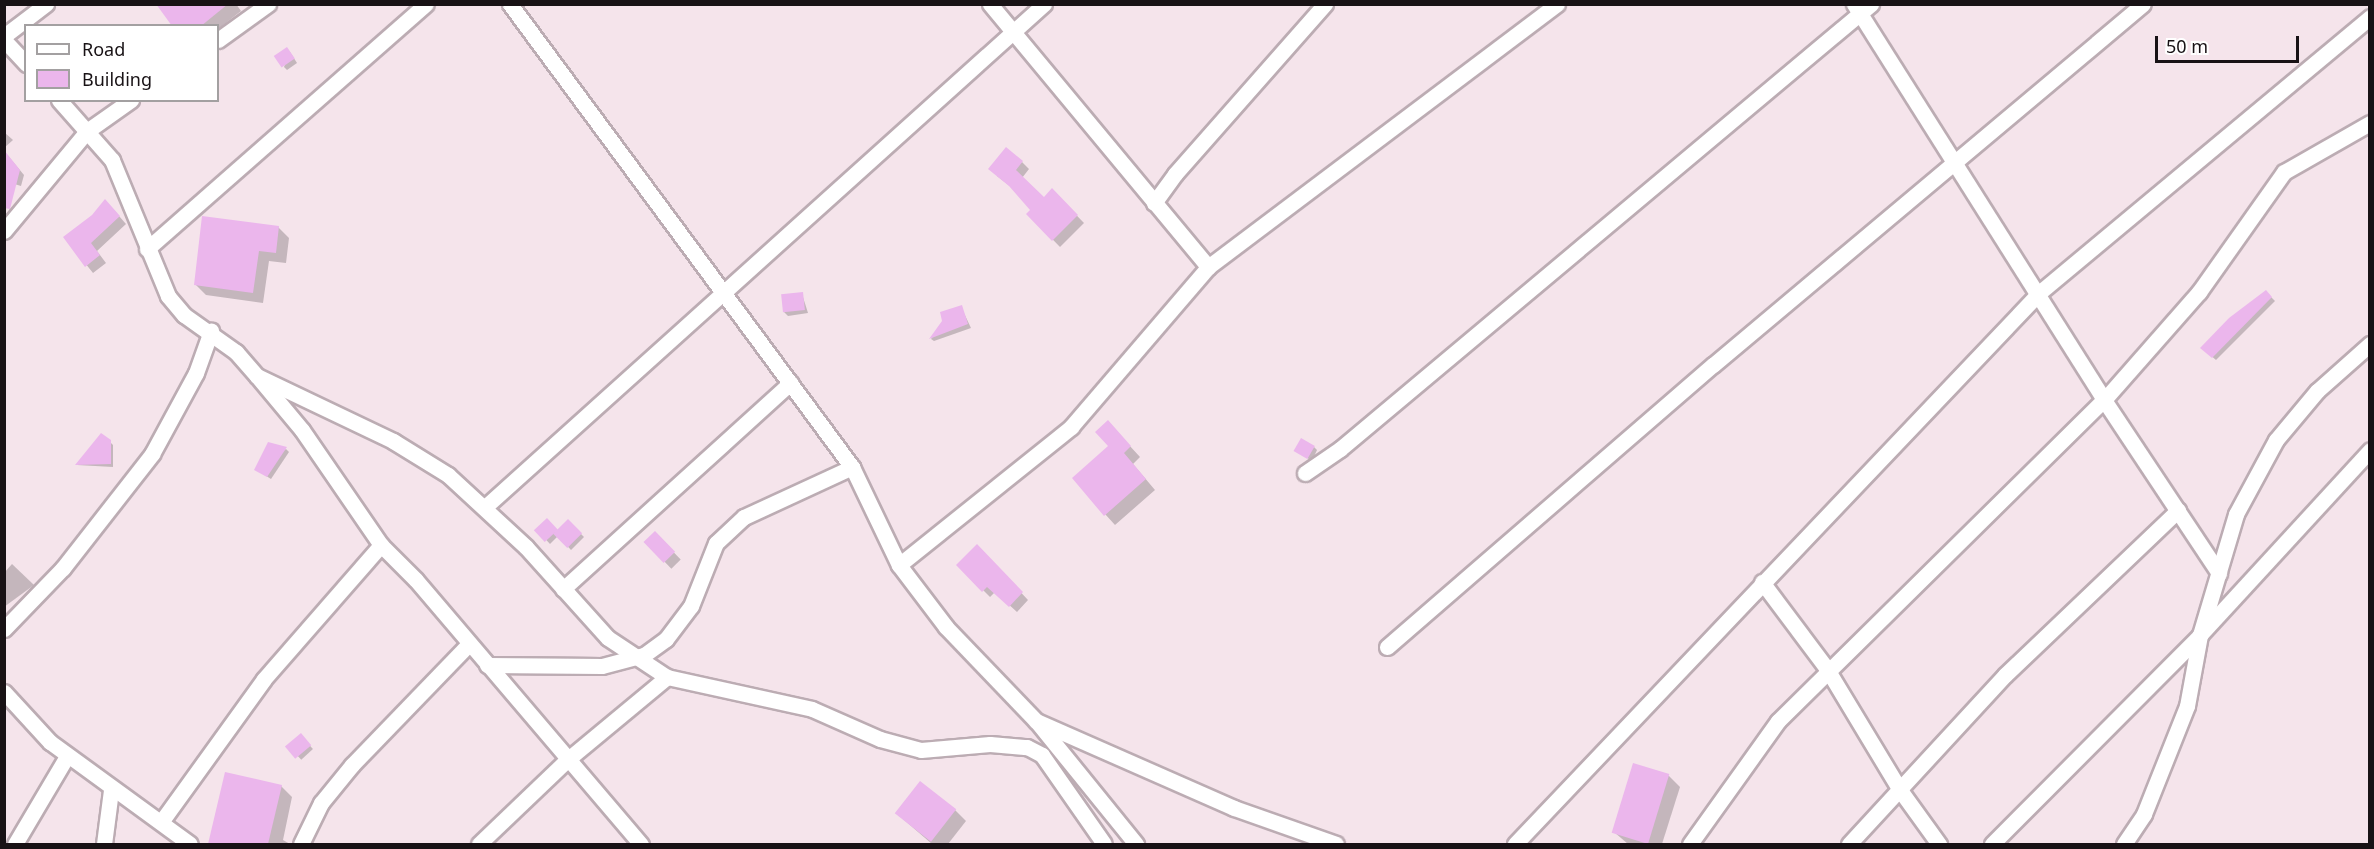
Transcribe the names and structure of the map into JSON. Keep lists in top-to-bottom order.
{
  "legend": ["Road", "Building"],
  "scale_bar": "50 m"
}
